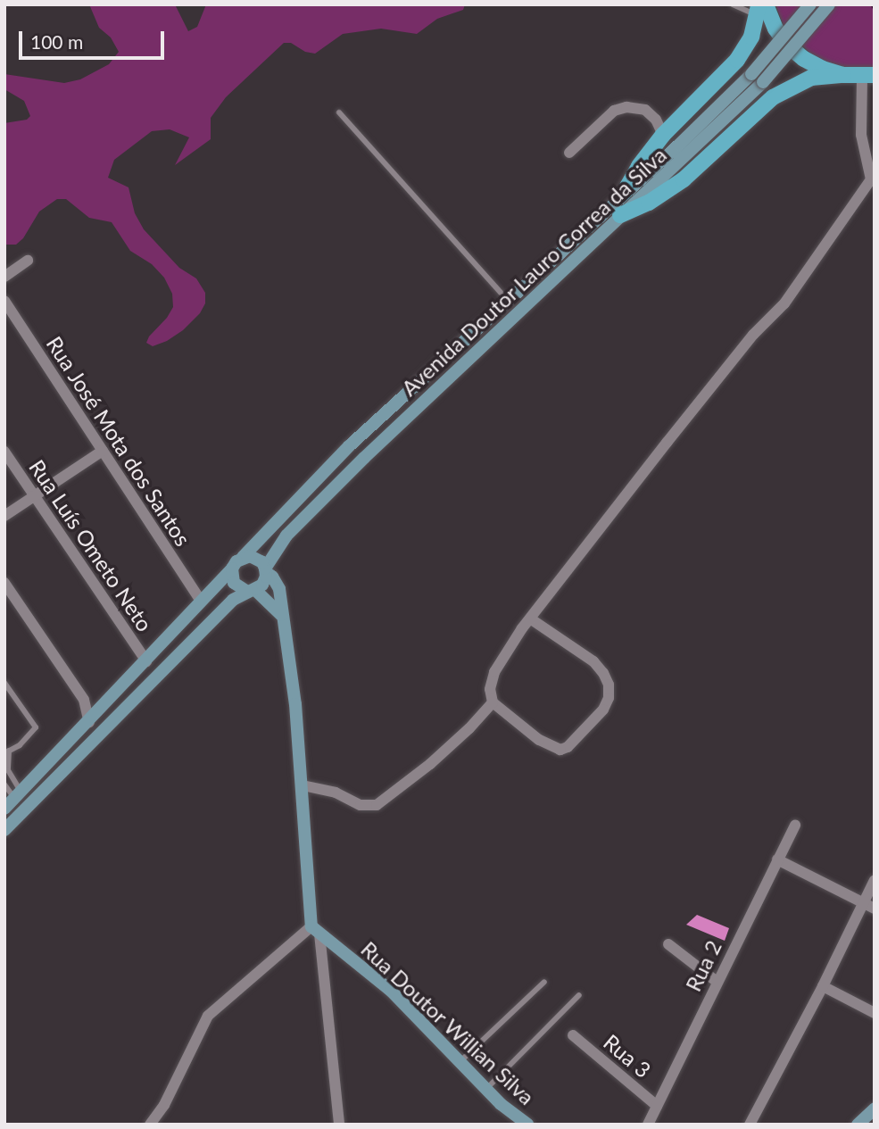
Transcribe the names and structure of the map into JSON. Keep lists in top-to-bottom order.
{
  "streets": {
    "main road": ["Avenida Doutor Lauro Correa da Silva", "Rua Doutor Willian Silva"],
    "street": [
      "Rua José Mota dos Santos",
      "Rua Luís Ometo Neto",
      "Rua 2",
      "Rua 3"
    ]
  },
  "crossings": [
    ["Rua 2", "Rua 3"]
  ],
  "scale_bar": "100 m"
}
